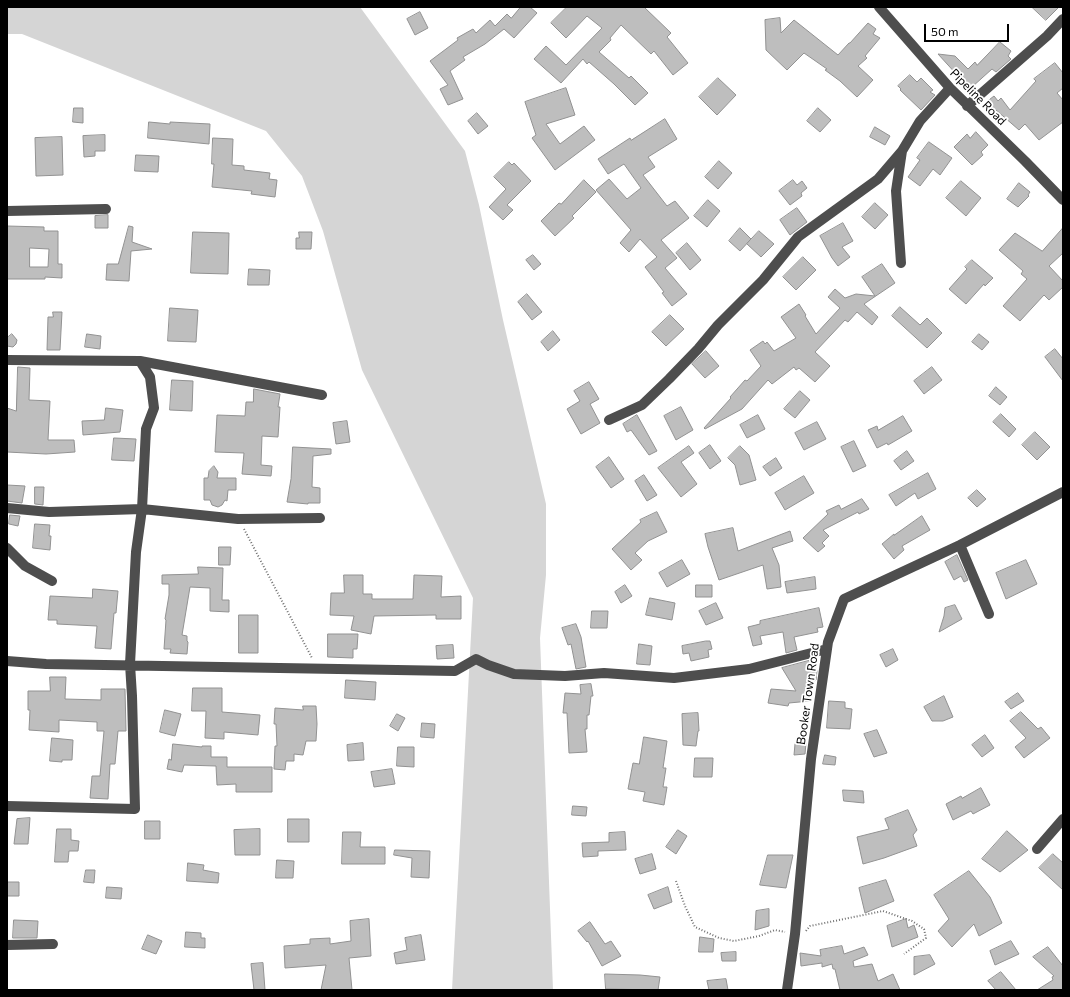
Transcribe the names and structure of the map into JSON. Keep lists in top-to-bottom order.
{
  "streets": {
    "street": ["Pipeline Road", "Booker Town Road"]
  },
  "scale_bar": "50 m"
}
